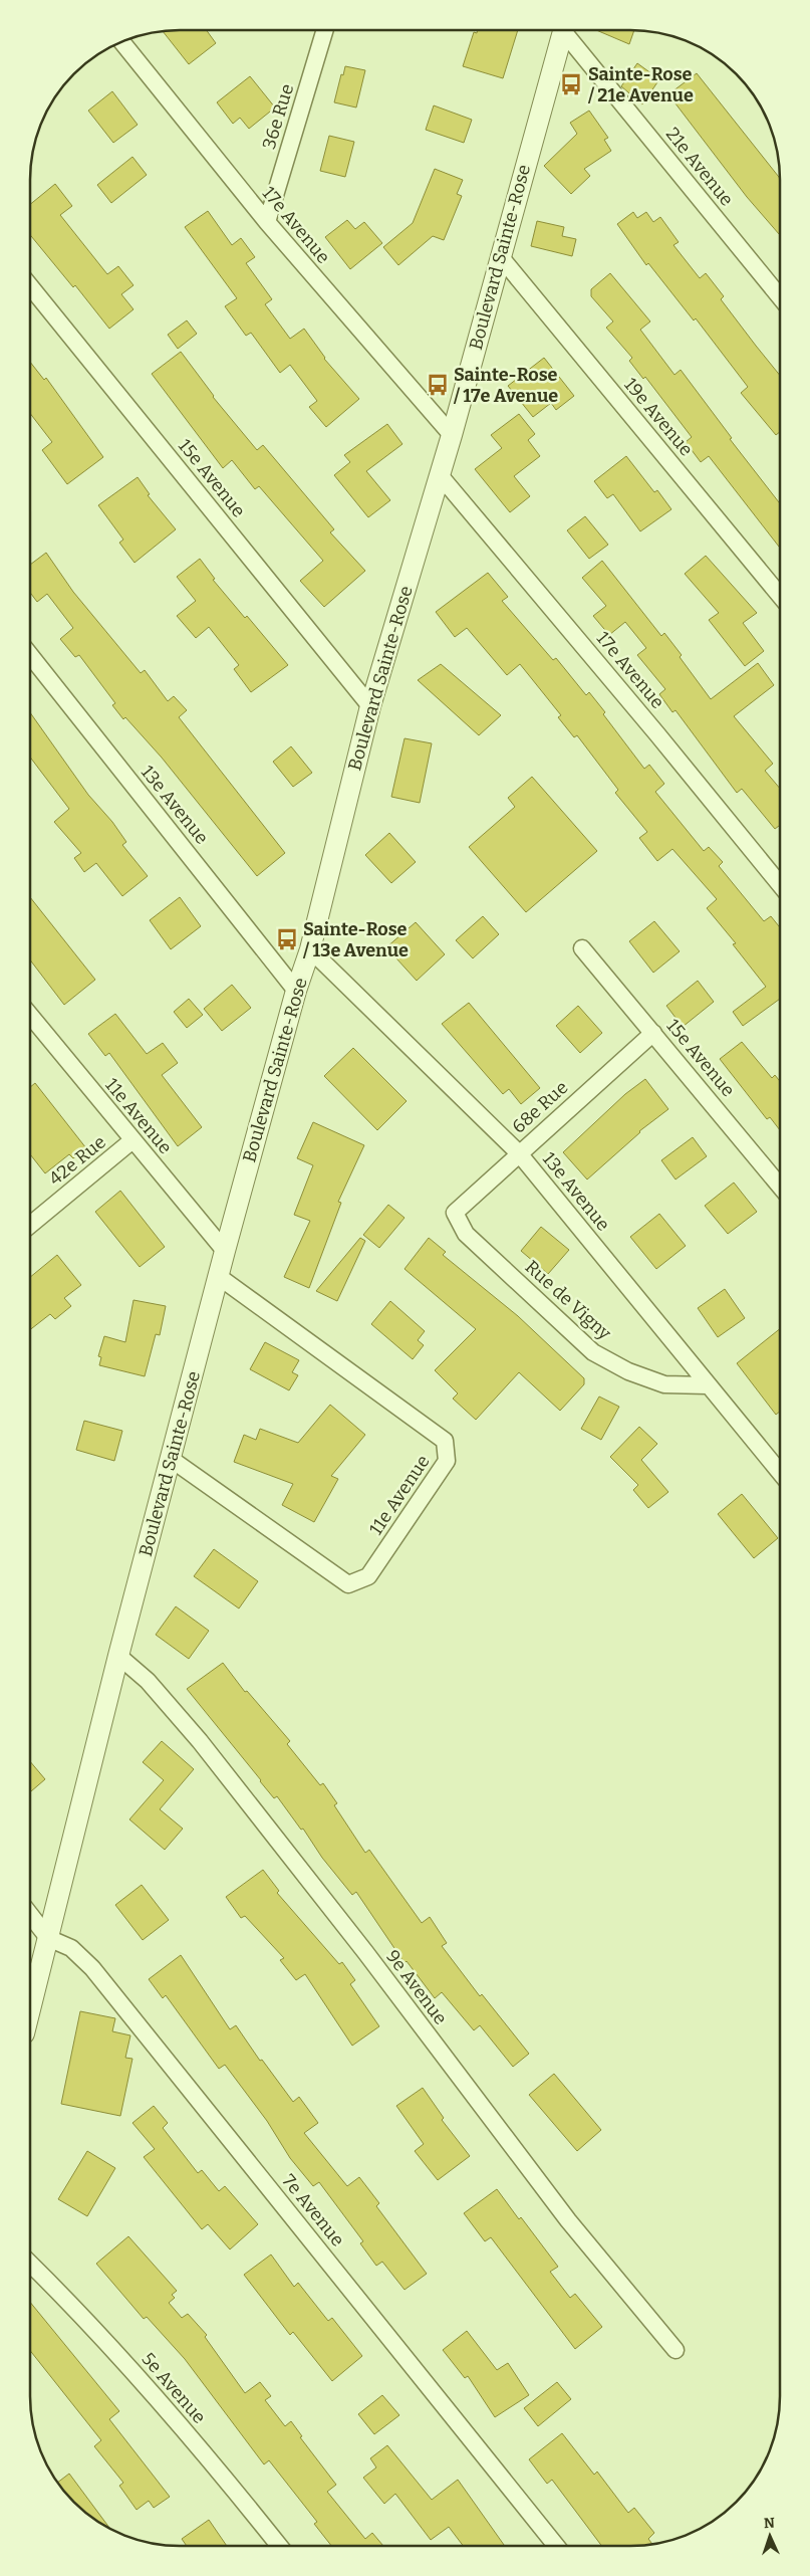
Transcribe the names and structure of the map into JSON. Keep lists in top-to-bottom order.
{
  "streets": {
    "street": [
      "36e Rue",
      "21e Avenue",
      "17e Avenue",
      "Boulevard Sainte-Rose",
      "19e Avenue",
      "15e Avenue",
      "13e Avenue",
      "68e Rue",
      "11e Avenue",
      "42e Rue",
      "Rue de Vigny",
      "9e Avenue",
      "7e Avenue",
      "5e Avenue"
    ]
  },
  "crossings": [
    ["36e Rue", "17e Avenue"],
    ["17e Avenue", "Boulevard Sainte-Rose"],
    ["Boulevard Sainte-Rose", "19e Avenue"],
    ["Boulevard Sainte-Rose", "15e Avenue"],
    ["Boulevard Sainte-Rose", "13e Avenue"],
    ["Boulevard Sainte-Rose", "11e Avenue"],
    ["Boulevard Sainte-Rose", "9e Avenue"],
    ["Boulevard Sainte-Rose", "7e Avenue"],
    ["15e Avenue", "68e Rue"],
    ["13e Avenue", "68e Rue"],
    ["13e Avenue", "Rue de Vigny"],
    ["68e Rue", "Rue de Vigny"],
    ["11e Avenue", "42e Rue"]
  ],
  "places": {
    "bus stop": ["Sainte-Rose / 21e Avenue", "Sainte-Rose / 17e Avenue", "Sainte-Rose / 13e Avenue"]
  },
  "north": "top"
}
